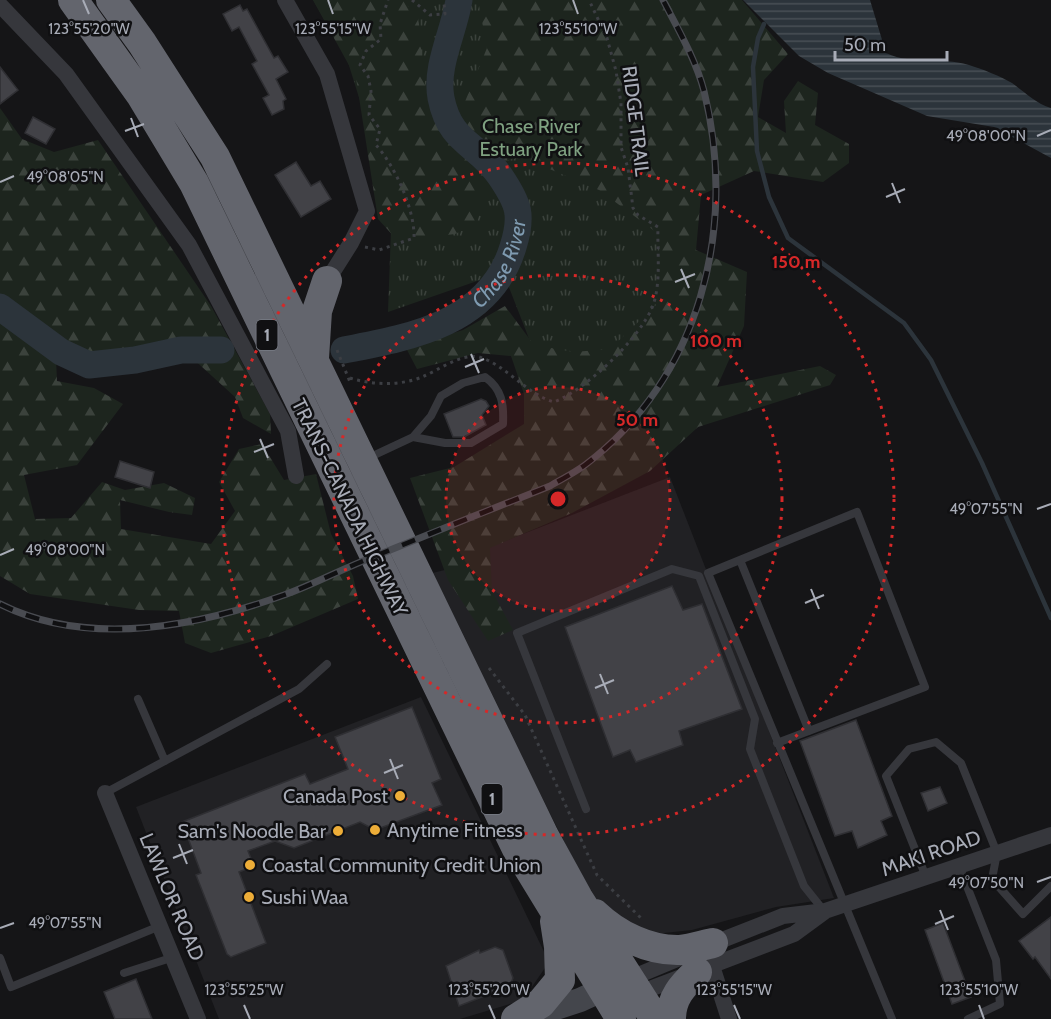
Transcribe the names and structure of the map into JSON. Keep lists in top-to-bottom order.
{
  "streets": {
    "highway": ["1", "TRANS-CANADA HIGHWAY"],
    "street": ["MAKI ROAD", "LAWLOR ROAD"],
    "path": ["RIDGE TRAIL"]
  },
  "crossings": [
    ["TRANS-CANADA HIGHWAY", "MAKI ROAD"]
  ],
  "water": ["Chase River"],
  "parks": ["Chase River Estuary Park"],
  "places": [
    "Canada Post",
    "Anytime Fitness",
    "Sam's Noodle Bar",
    "Coastal Community Credit Union",
    "Sushi Waa"
  ],
  "scale_bar": "50 m",
  "coordinates": [
    "123°55'20\"W",
    "123°55'15\"W",
    "123°55'10\"W",
    "49°08'00\"N",
    "49°08'05\"N",
    "49°07'55\"N",
    "49°07'50\"N",
    "123°55'25\"W"
  ],
  "rings": ["150 m", "100 m", "50 m"]
}
